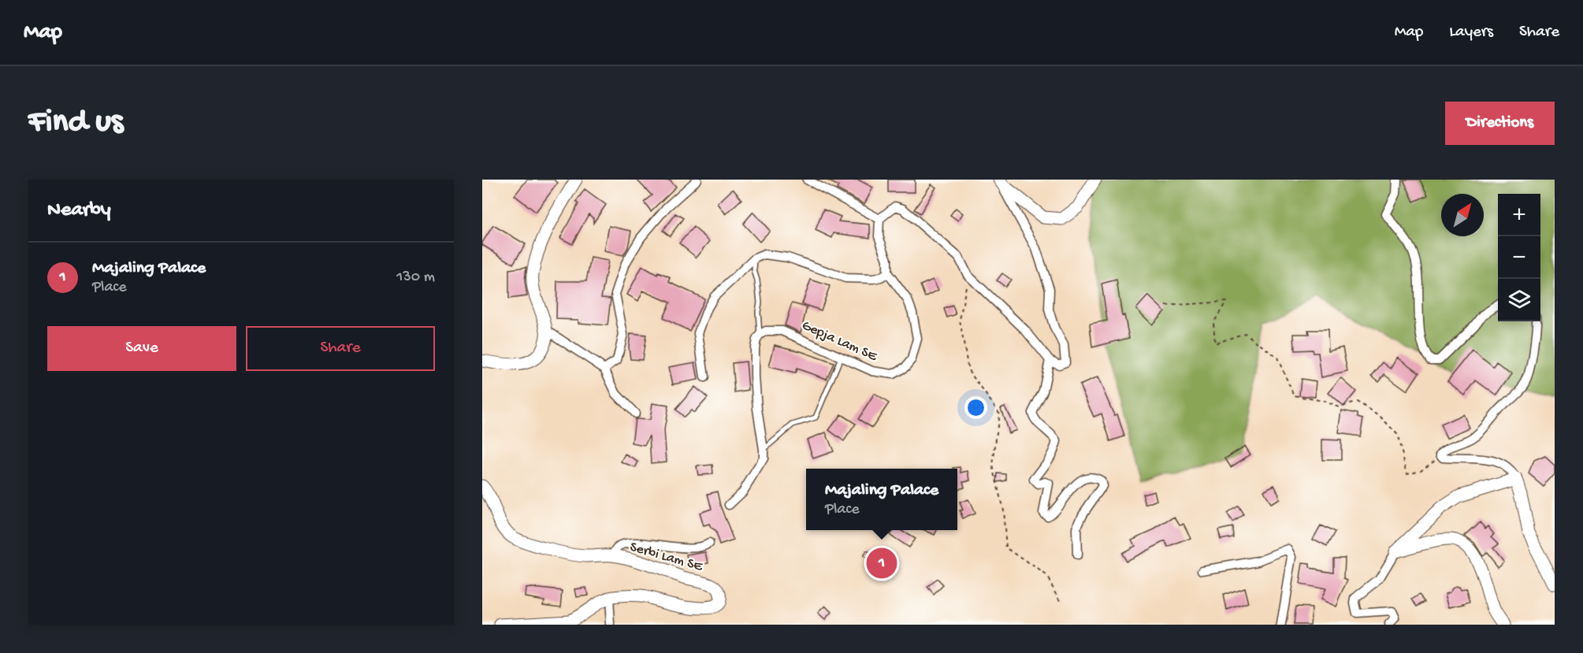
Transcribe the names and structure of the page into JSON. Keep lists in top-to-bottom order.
{
  "streets": {
    "street": ["Gepja Lam SE", "Serbi Lam SE"]
  },
  "north": "top right",
  "page": {
    "header": "Map",
    "nav": ["Map", "Layers", "Share"],
    "buttons": [
      "Directions",
      ["Save", "Share"]
    ],
    "title": "Find us",
    "heading": "Nearby",
    "map_buttons": ["+", "−"],
    "list": [
      {
        "mark": "1",
        "name": "Majaling Palace",
        "note": "Place",
        "value": "130 m"
      }
    ],
    "popup": ["Majaling Palace", "Place"],
    "pins": "1"
  }
}
